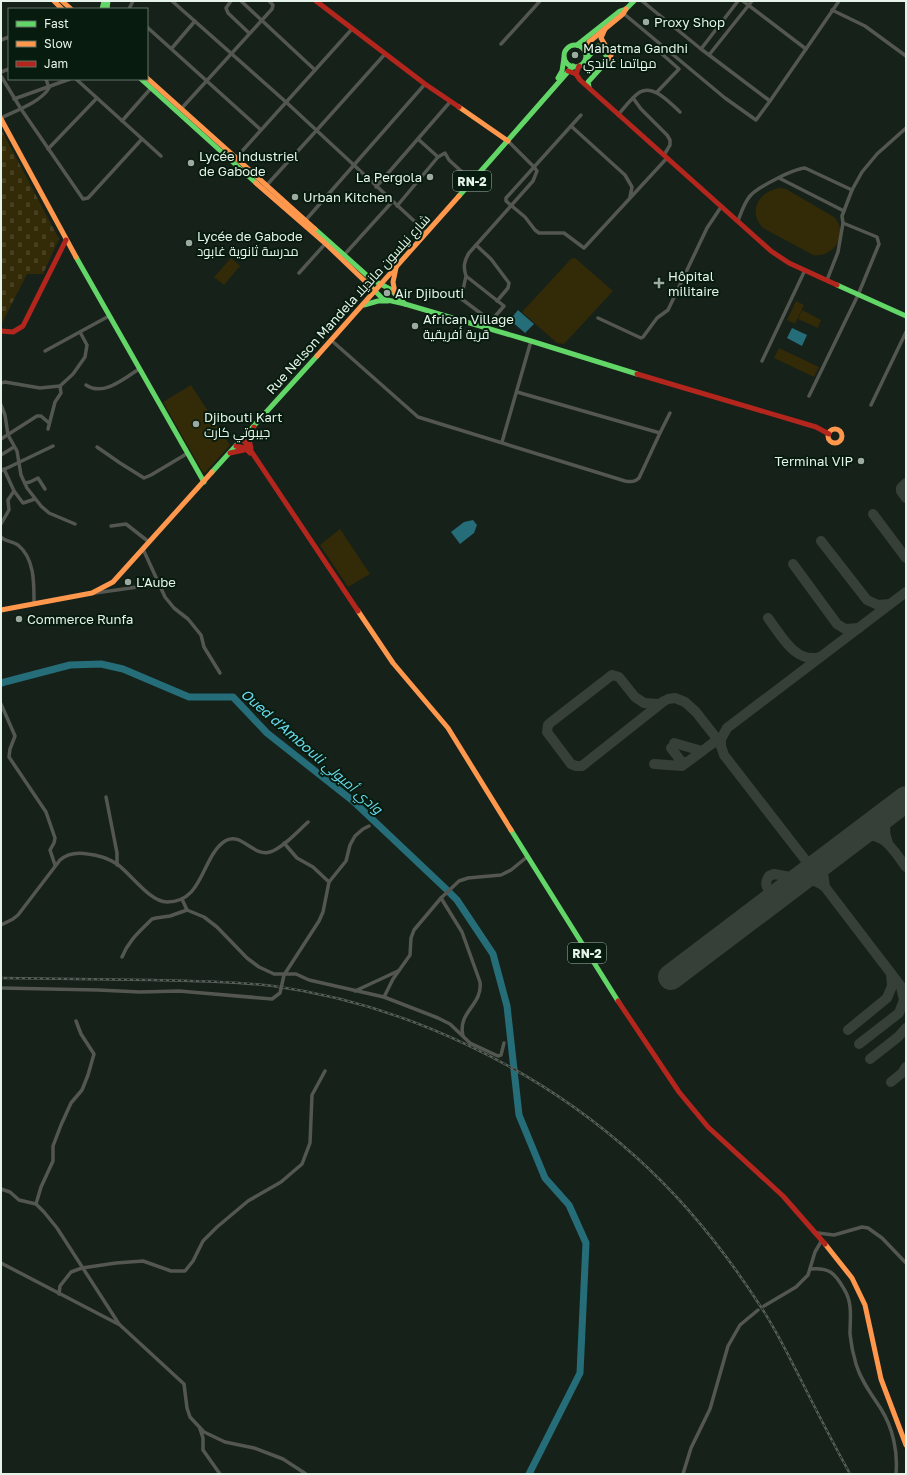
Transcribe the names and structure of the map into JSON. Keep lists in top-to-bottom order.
{
  "streets": {
    "main road": ["RN-2", "Rue Nelson Mandela شارع نيلسون مانديلا"]
  },
  "crossings": [
    ["RN-2", "Rue Nelson Mandela شارع نيلسون مانديلا"]
  ],
  "water": ["Oued d'Ambouli وادي أمبولي"],
  "places": {
    "other": [
      "Proxy Shop",
      "Mahatma Gandhi مهاتما غاندي",
      "Lycée Industriel de Gabode",
      "La Pergola",
      "Urban Kitchen",
      "Lycée de Gabode مدرسة ثانوية غابود",
      "Air Djibouti",
      "African Village قرية أفريقية",
      "Djibouti Kart جيبوتي كارت",
      "Terminal VIP",
      "L'Aube",
      "Commerce Runfa"
    ],
    "health": ["Hôpital militaire"]
  },
  "legend": ["Fast", "Slow", "Jam"]
}
